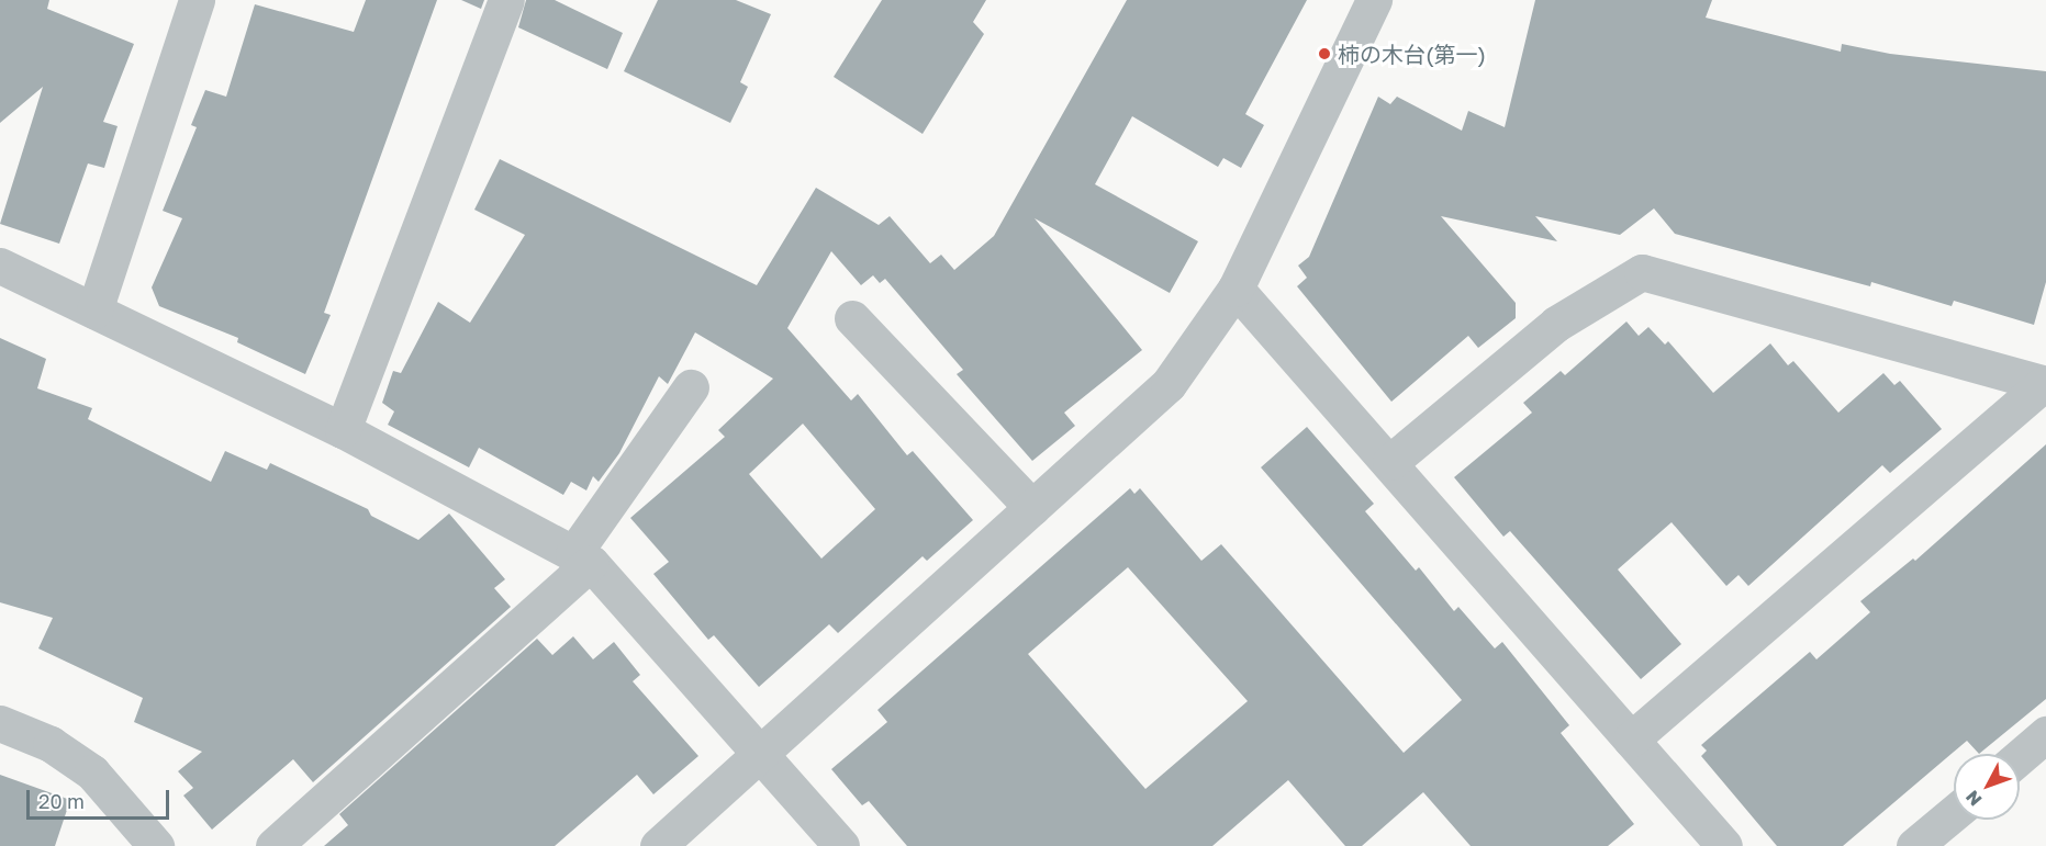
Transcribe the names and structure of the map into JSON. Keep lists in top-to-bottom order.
{
  "places": ["柿の木台(第一)"],
  "scale_bar": "20 m",
  "north": "bottom left"
}
